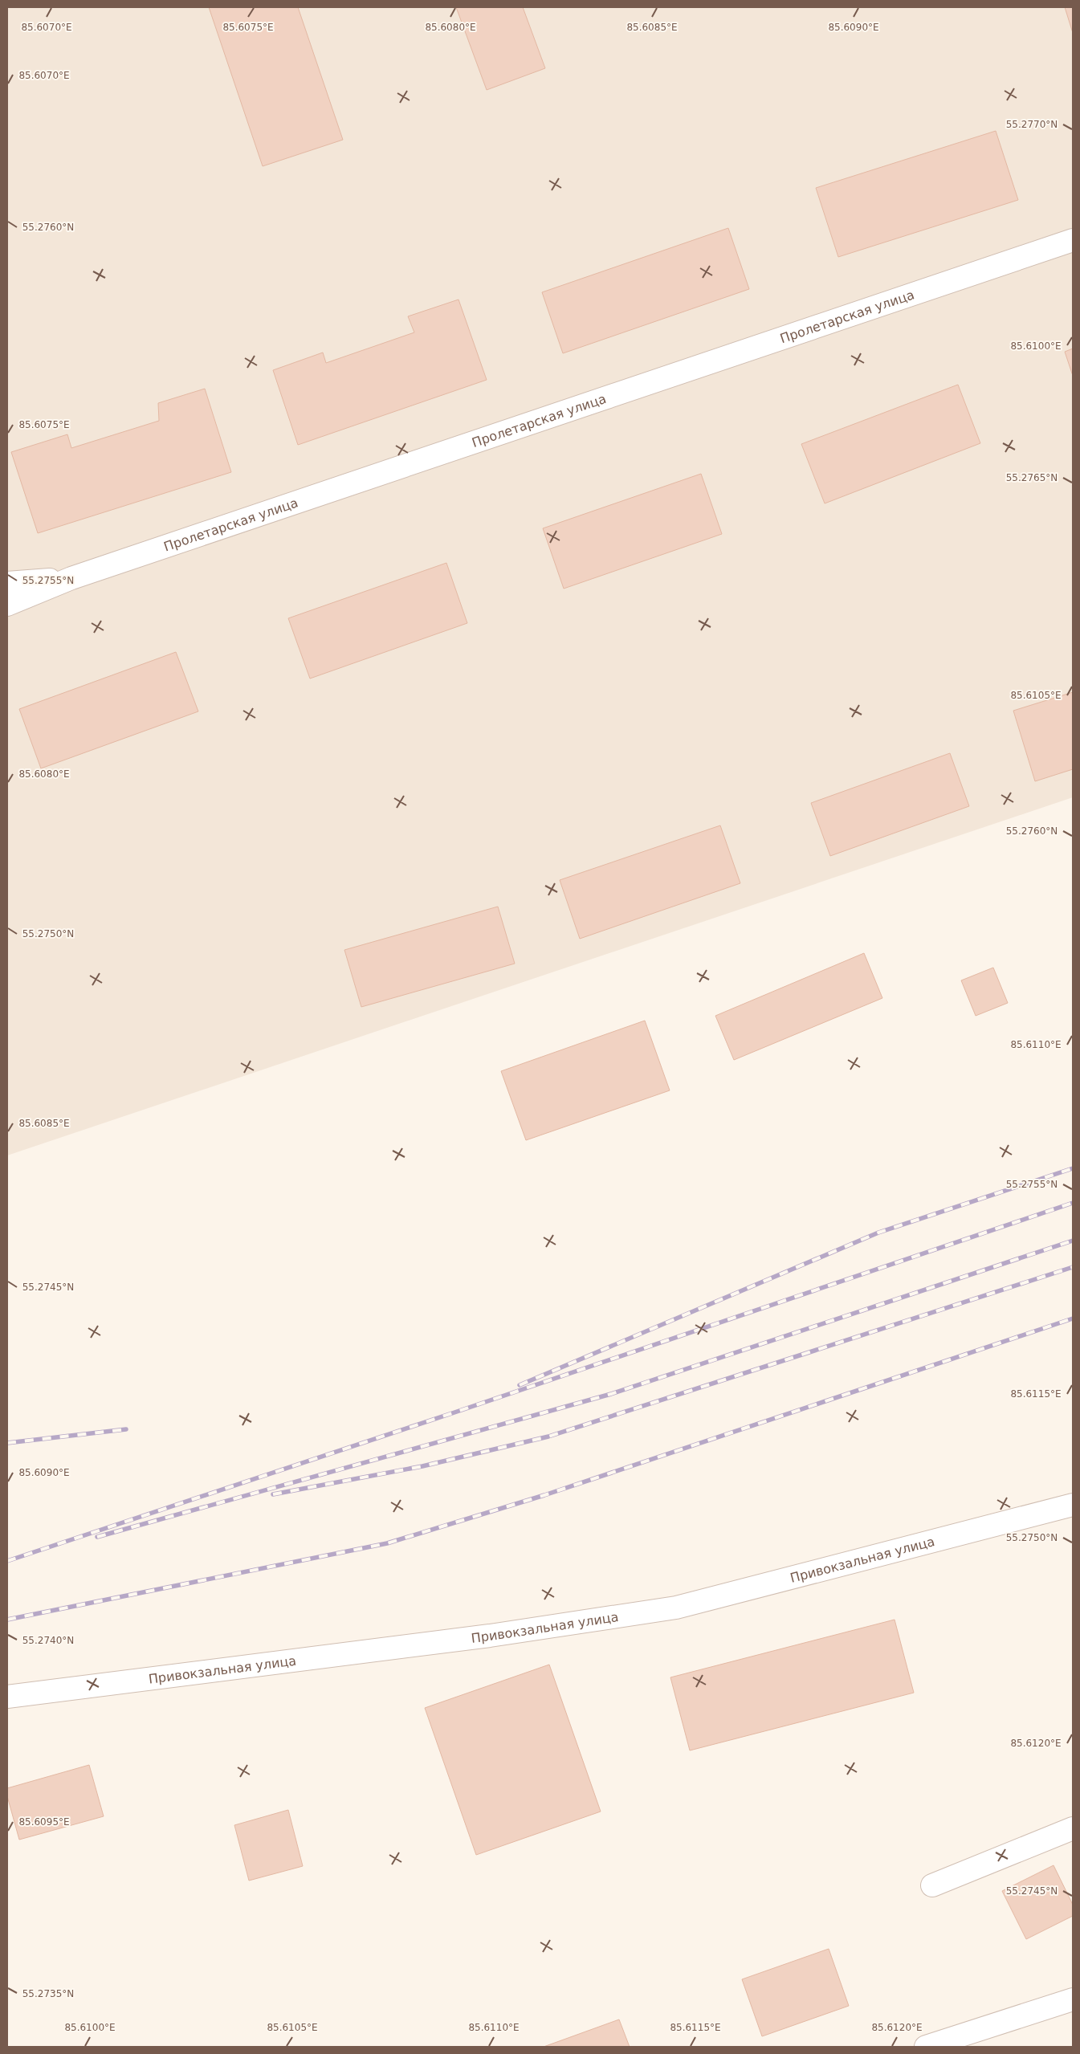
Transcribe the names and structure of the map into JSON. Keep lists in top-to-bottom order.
{
  "streets": {
    "street": ["Пролетарская улица", "Привокзальная улица"]
  },
  "coordinates": [
    "85.6070°E",
    "85.6075°E",
    "85.6080°E",
    "85.6085°E",
    "85.6090°E",
    "55.2770°N",
    "55.2760°N",
    "85.6100°E",
    "55.2765°N",
    "55.2755°N",
    "85.6105°E",
    "55.2750°N",
    "85.6110°E",
    "55.2745°N",
    "85.6115°E",
    "55.2740°N",
    "85.6120°E",
    "85.6095°E",
    "55.2735°N"
  ]
}
